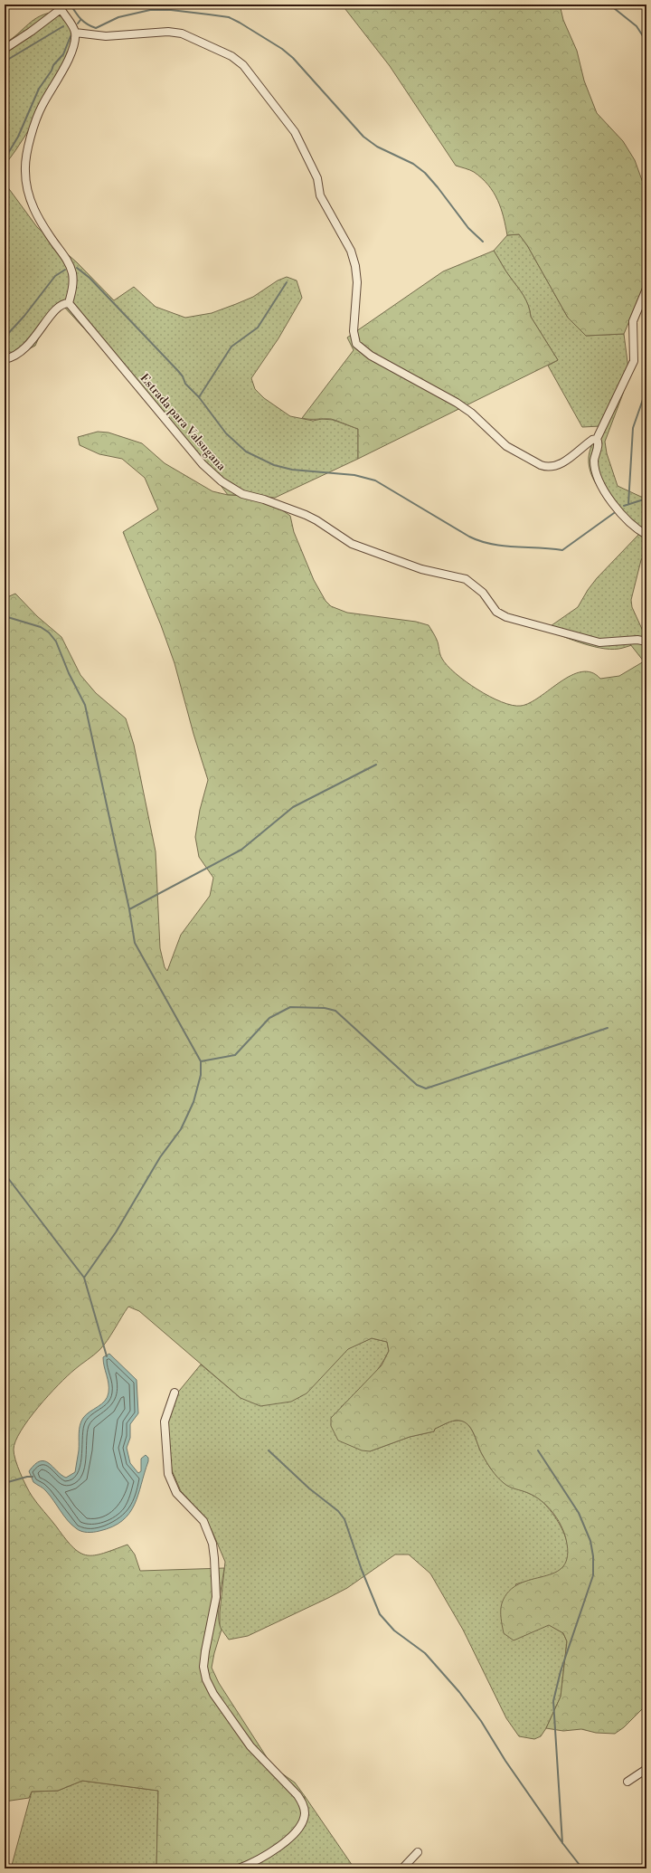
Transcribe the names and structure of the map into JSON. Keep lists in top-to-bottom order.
{
  "streets": {
    "street": ["Estrada para Valsugana"]
  }
}
